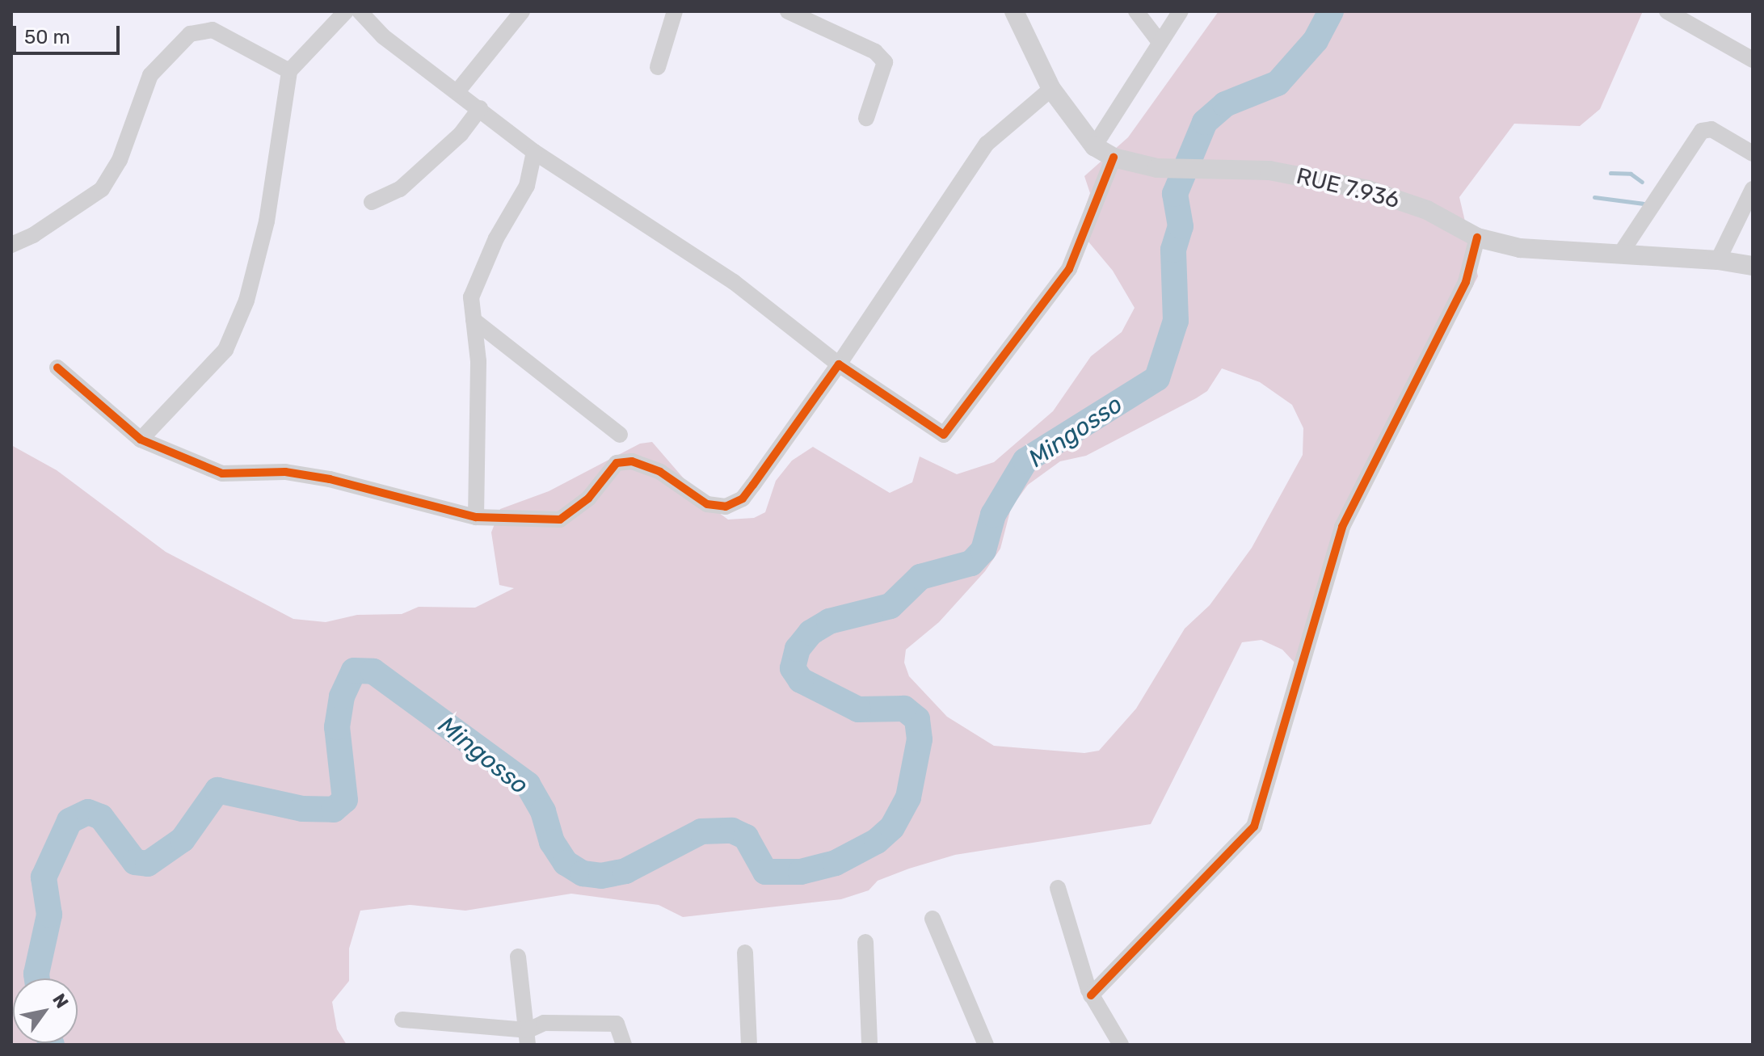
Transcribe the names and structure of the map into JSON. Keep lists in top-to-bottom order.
{
  "streets": {
    "street": ["RUE 7.936"]
  },
  "water": ["Mingosso"],
  "scale_bar": "50 m",
  "north": "top right"
}
